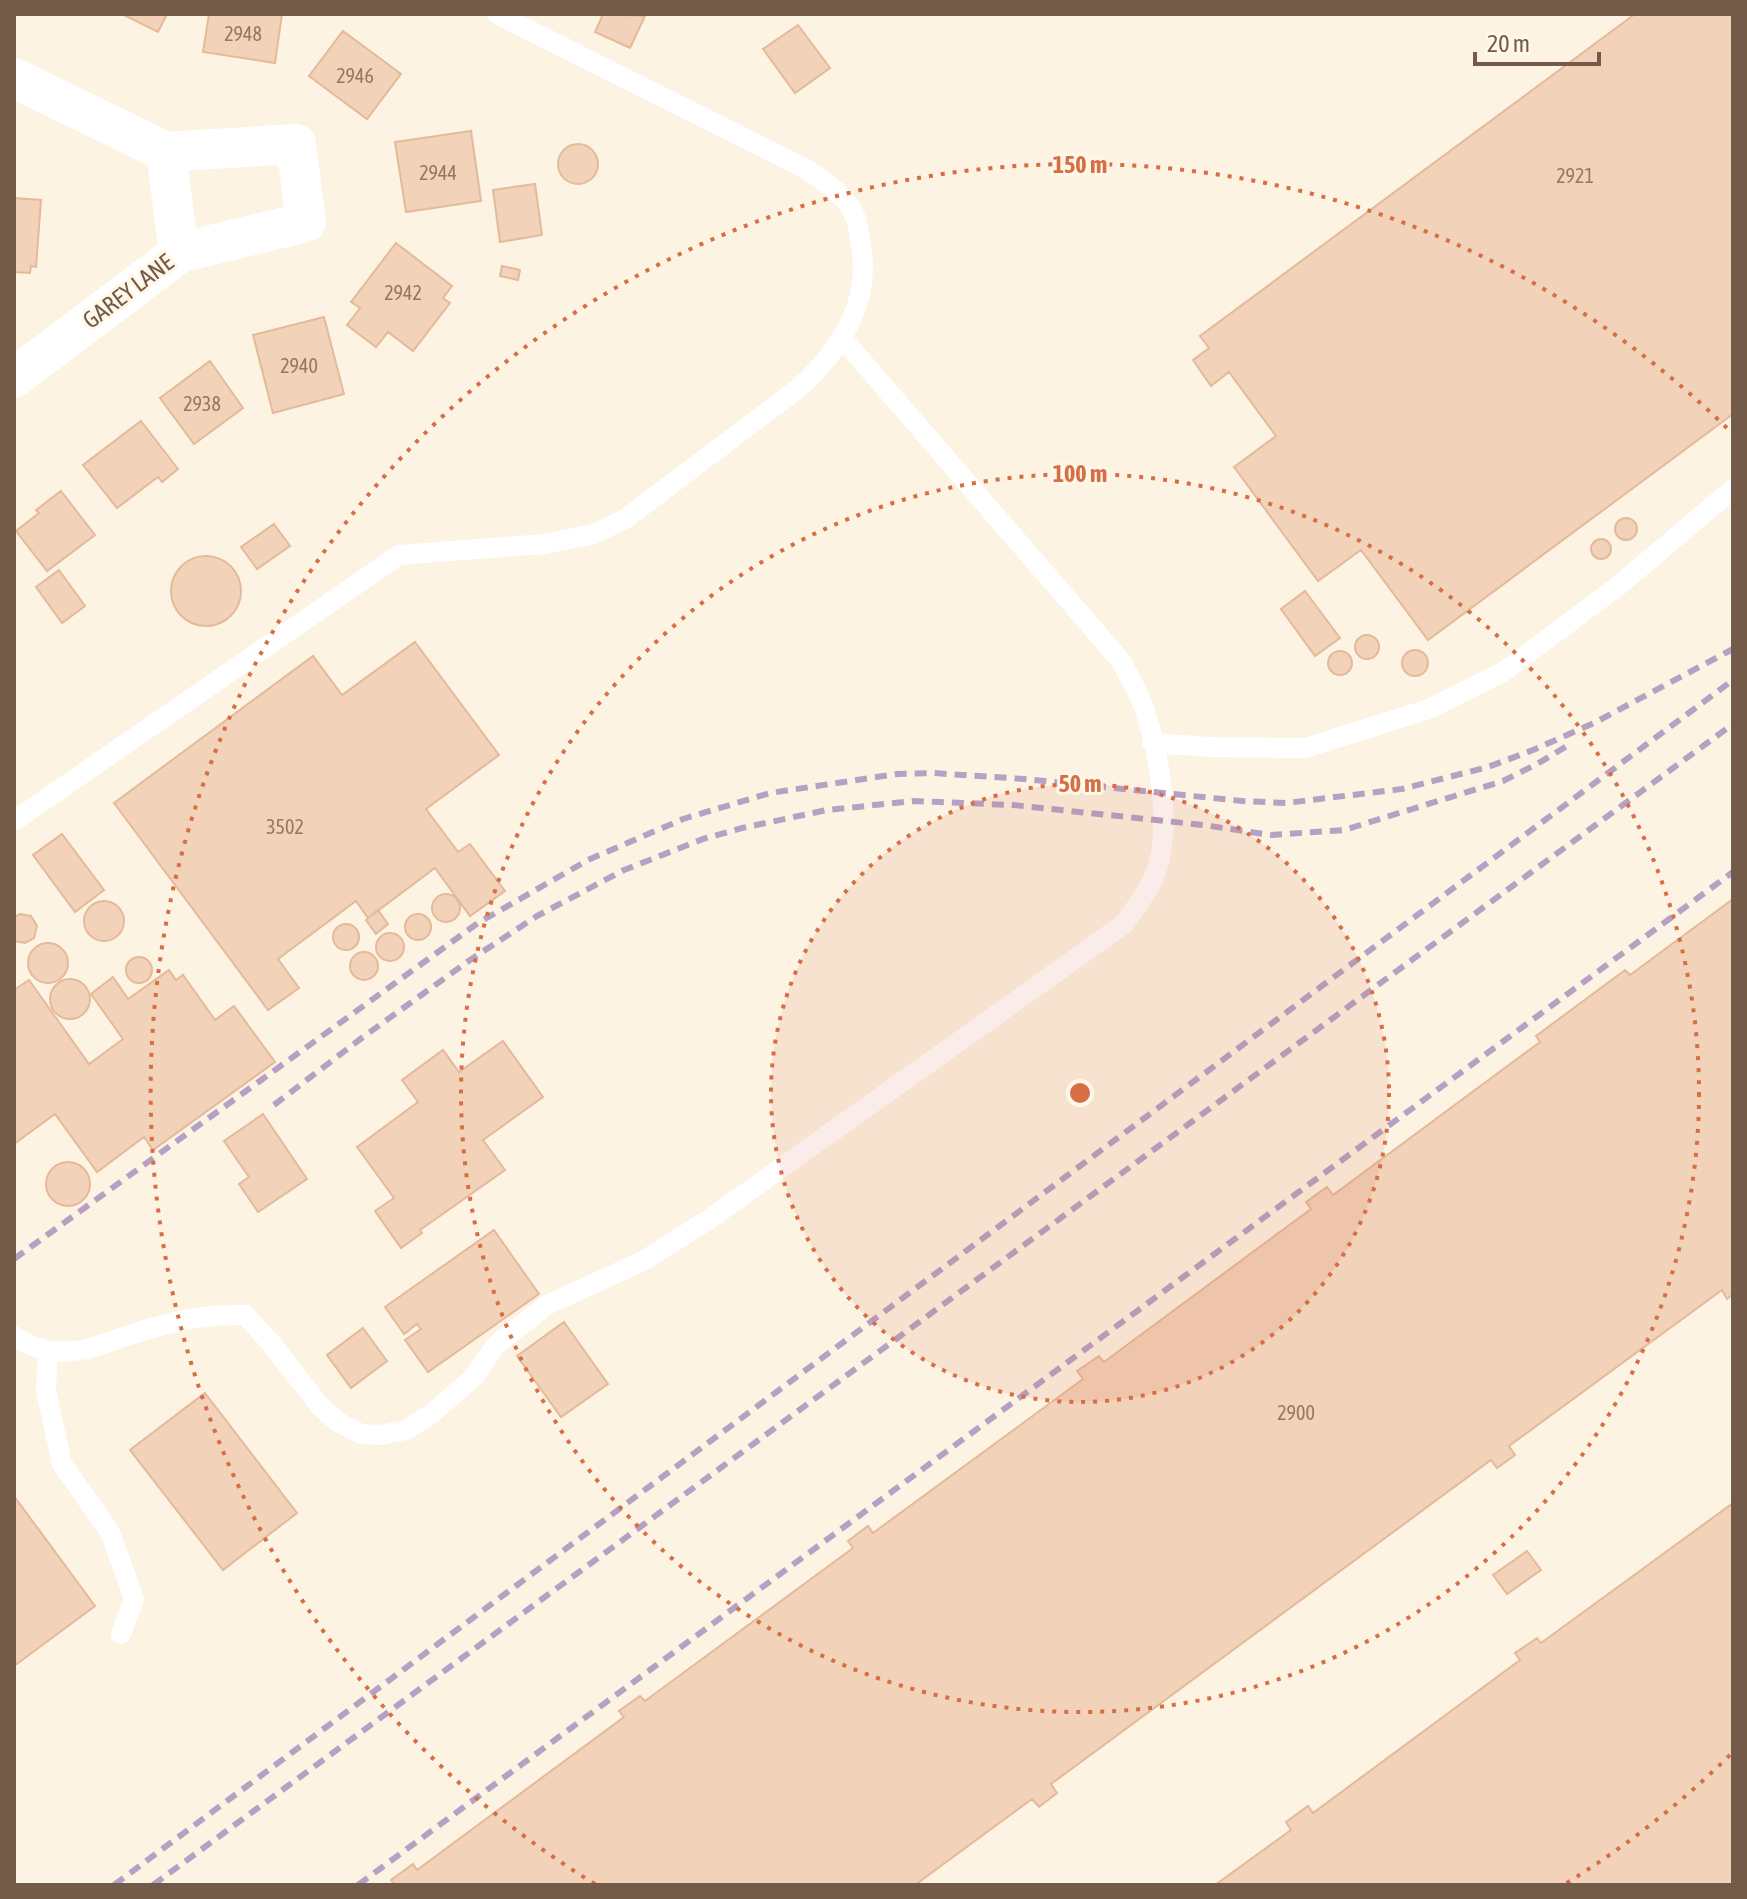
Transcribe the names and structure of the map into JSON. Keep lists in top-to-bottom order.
{
  "streets": {
    "street": ["GAREY LANE"]
  },
  "house_numbers": [
    "2948",
    "2946",
    "2944",
    "2921",
    "2942",
    "2940",
    "2938",
    "3502",
    "2900"
  ],
  "scale_bar": "20 m",
  "rings": ["150 m", "100 m", "50 m"]
}
